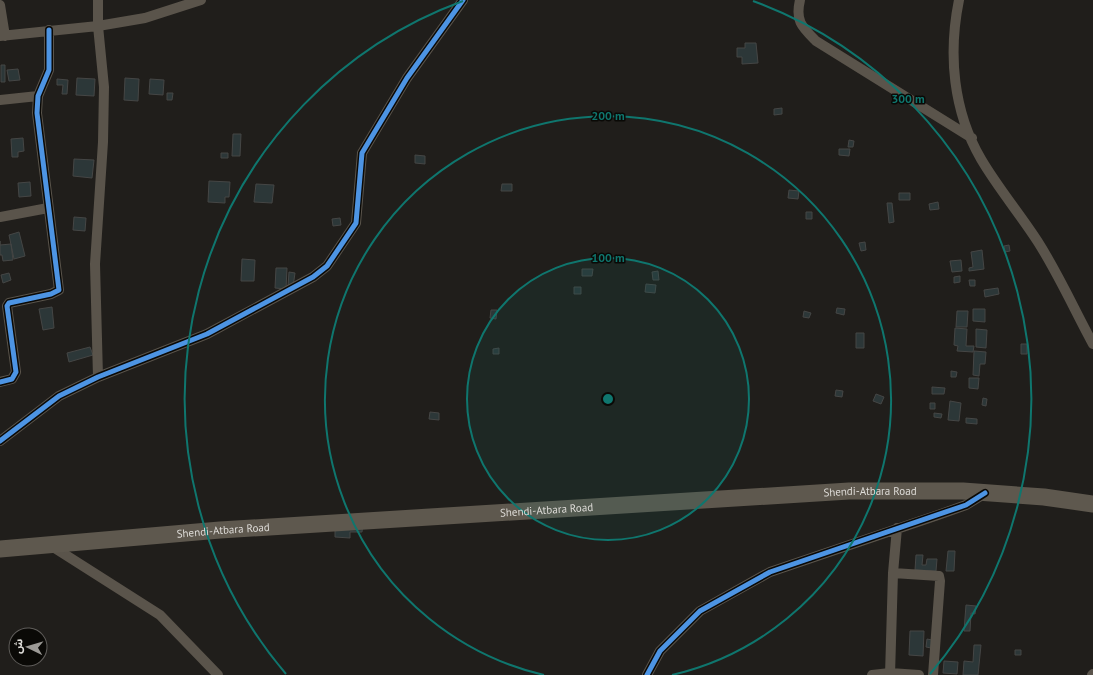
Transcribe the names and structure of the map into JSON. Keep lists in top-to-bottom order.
{
  "streets": {
    "highway": ["Shendi-Atbara Road"]
  },
  "north": "left",
  "rings": ["300 m", "200 m", "100 m"]
}
